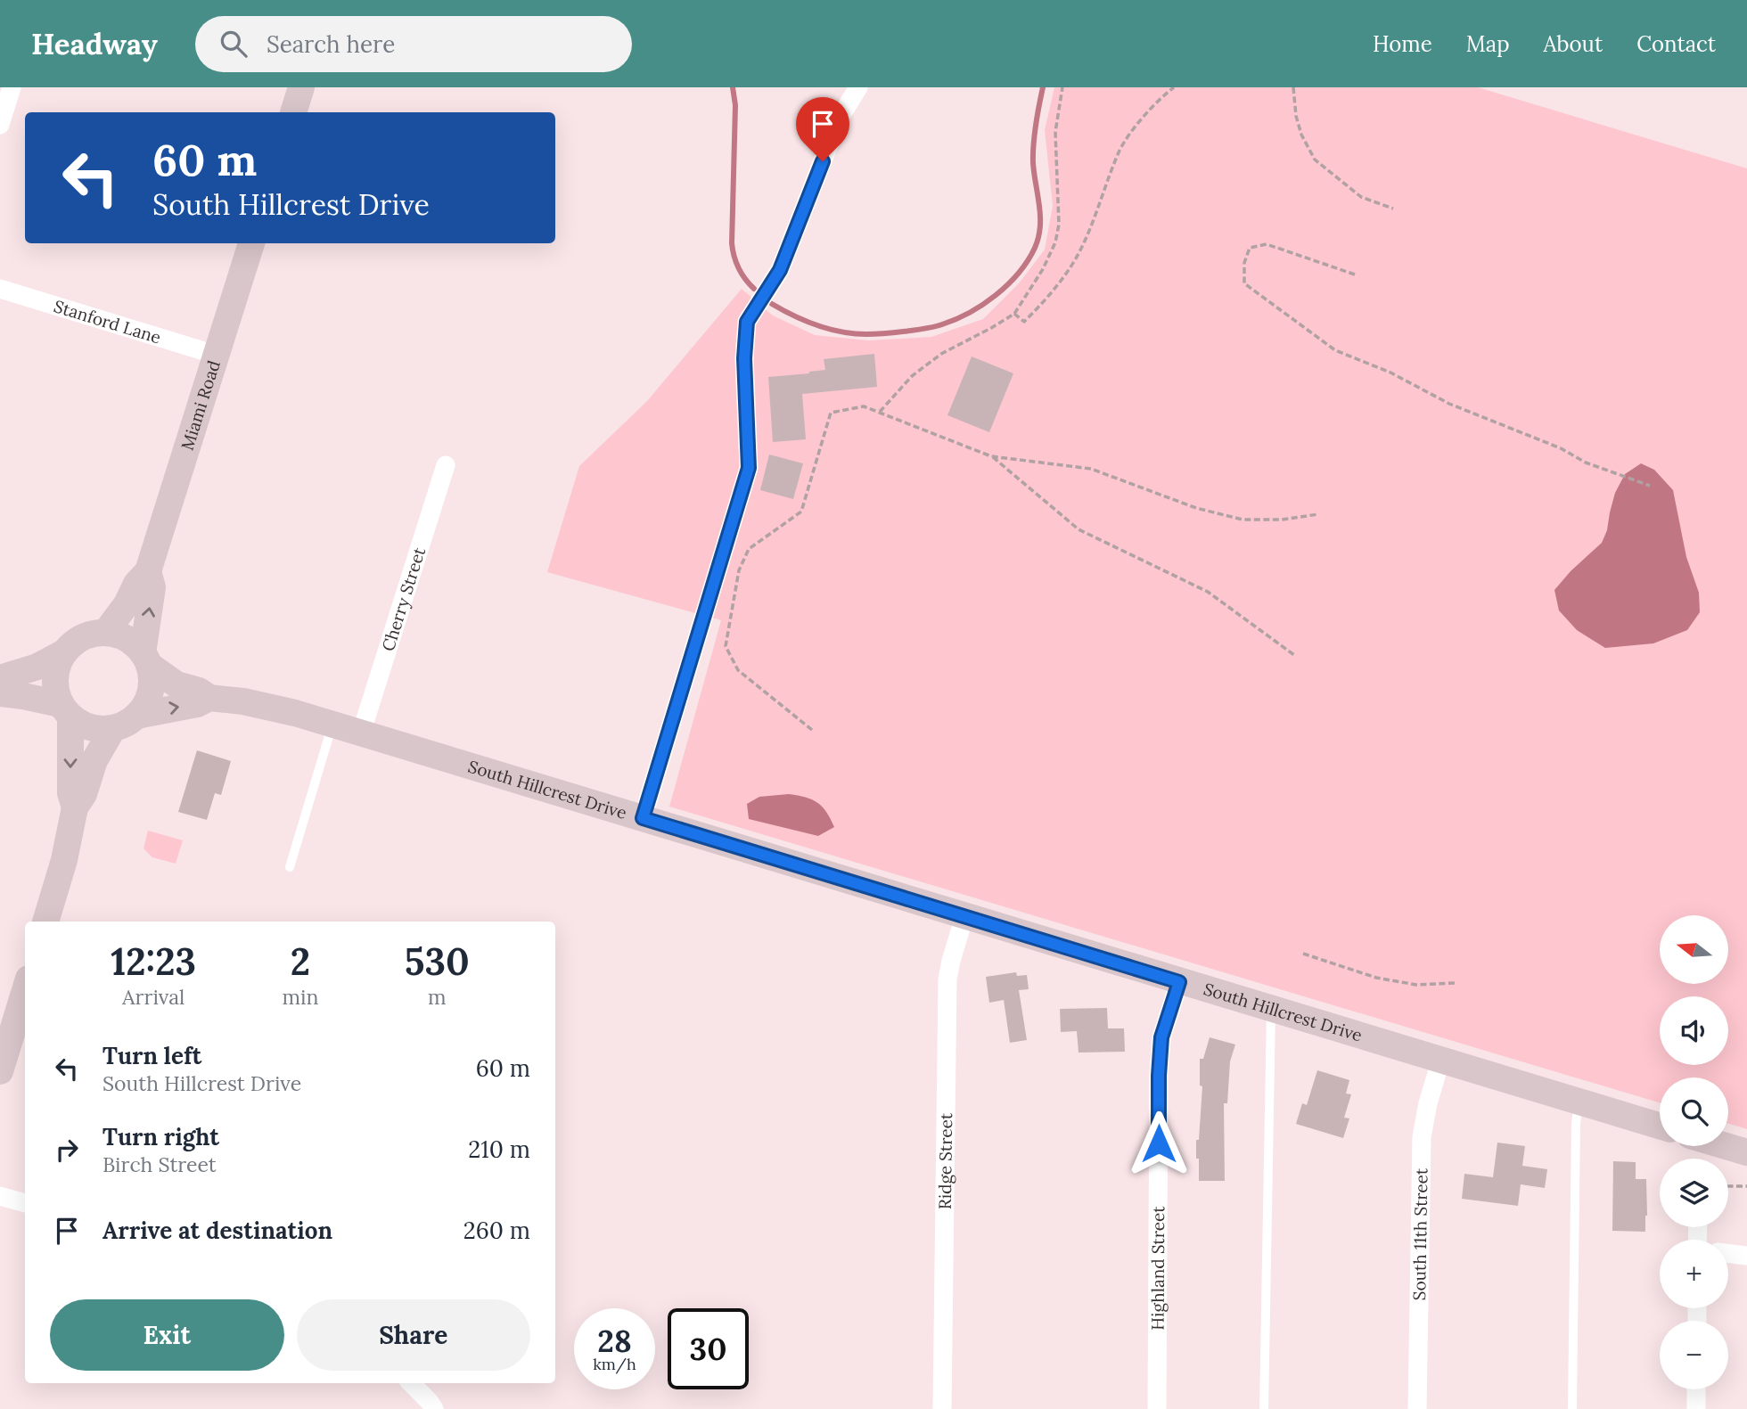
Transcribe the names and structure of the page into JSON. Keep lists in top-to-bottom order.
{
  "streets": {
    "street": [
      "Stanford Lane",
      "Miami Road",
      "Cherry Street",
      "South Hillcrest Drive",
      "Ridge Street",
      "South 11th Street",
      "Highland Street"
    ]
  },
  "crossings": [
    ["Stanford Lane", "Miami Road"],
    ["Miami Road", "South Hillcrest Drive"],
    ["Cherry Street", "South Hillcrest Drive"],
    ["South Hillcrest Drive", "Ridge Street"],
    ["South Hillcrest Drive", "South 11th Street"],
    ["South Hillcrest Drive", "Highland Street"]
  ],
  "north": "left",
  "page": {
    "header": "Headway",
    "search": "Search here",
    "nav": [
      "Home",
      "Map",
      "About",
      "Contact"
    ],
    "turn": ["60 m", "South Hillcrest Drive"],
    "map_buttons": ["+", "−"],
    "eta": [
      "12:23",
      "Arrival",
      "2",
      "min",
      "530",
      "m"
    ],
    "list": [
      {
        "name": "Turn left",
        "note": "South Hillcrest Drive",
        "value": "60 m"
      },
      {
        "name": "Turn right",
        "note": "Birch Street",
        "value": "210 m"
      },
      {
        "name": "Arrive at destination",
        "value": "260 m"
      }
    ],
    "buttons": ["Exit", "Share"],
    "speed": "28 km/h",
    "limit": "30"
  }
}
